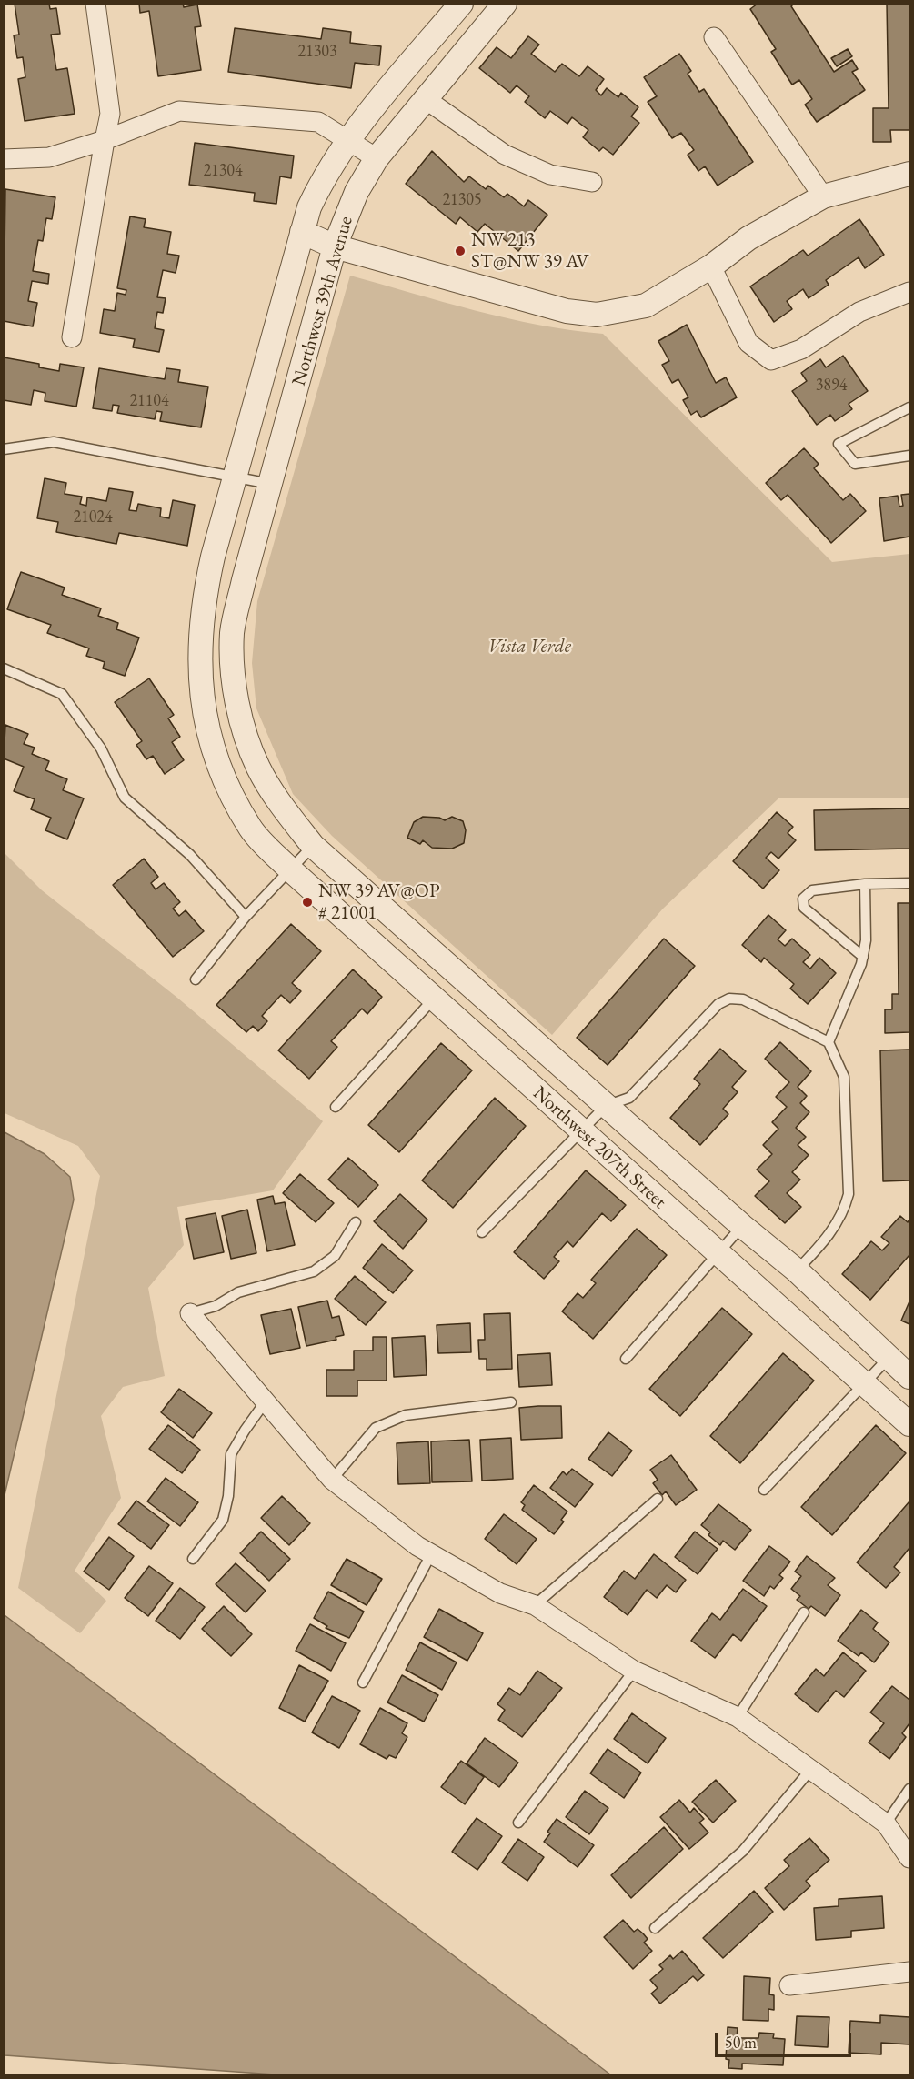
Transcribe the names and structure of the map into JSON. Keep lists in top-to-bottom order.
{
  "streets": {
    "street": ["Northwest 39th Avenue", "Northwest 207th Street"]
  },
  "crossings": [
    ["Northwest 39th Avenue", "Northwest 207th Street"]
  ],
  "parks": ["Vista Verde"],
  "places": ["NW 213 ST@NW 39 AV", "NW 39 AV@OP # 21001"],
  "house_numbers": [
    "21303",
    "21304",
    "21305",
    "3894",
    "21104",
    "21024"
  ],
  "scale_bar": "50 m"
}
